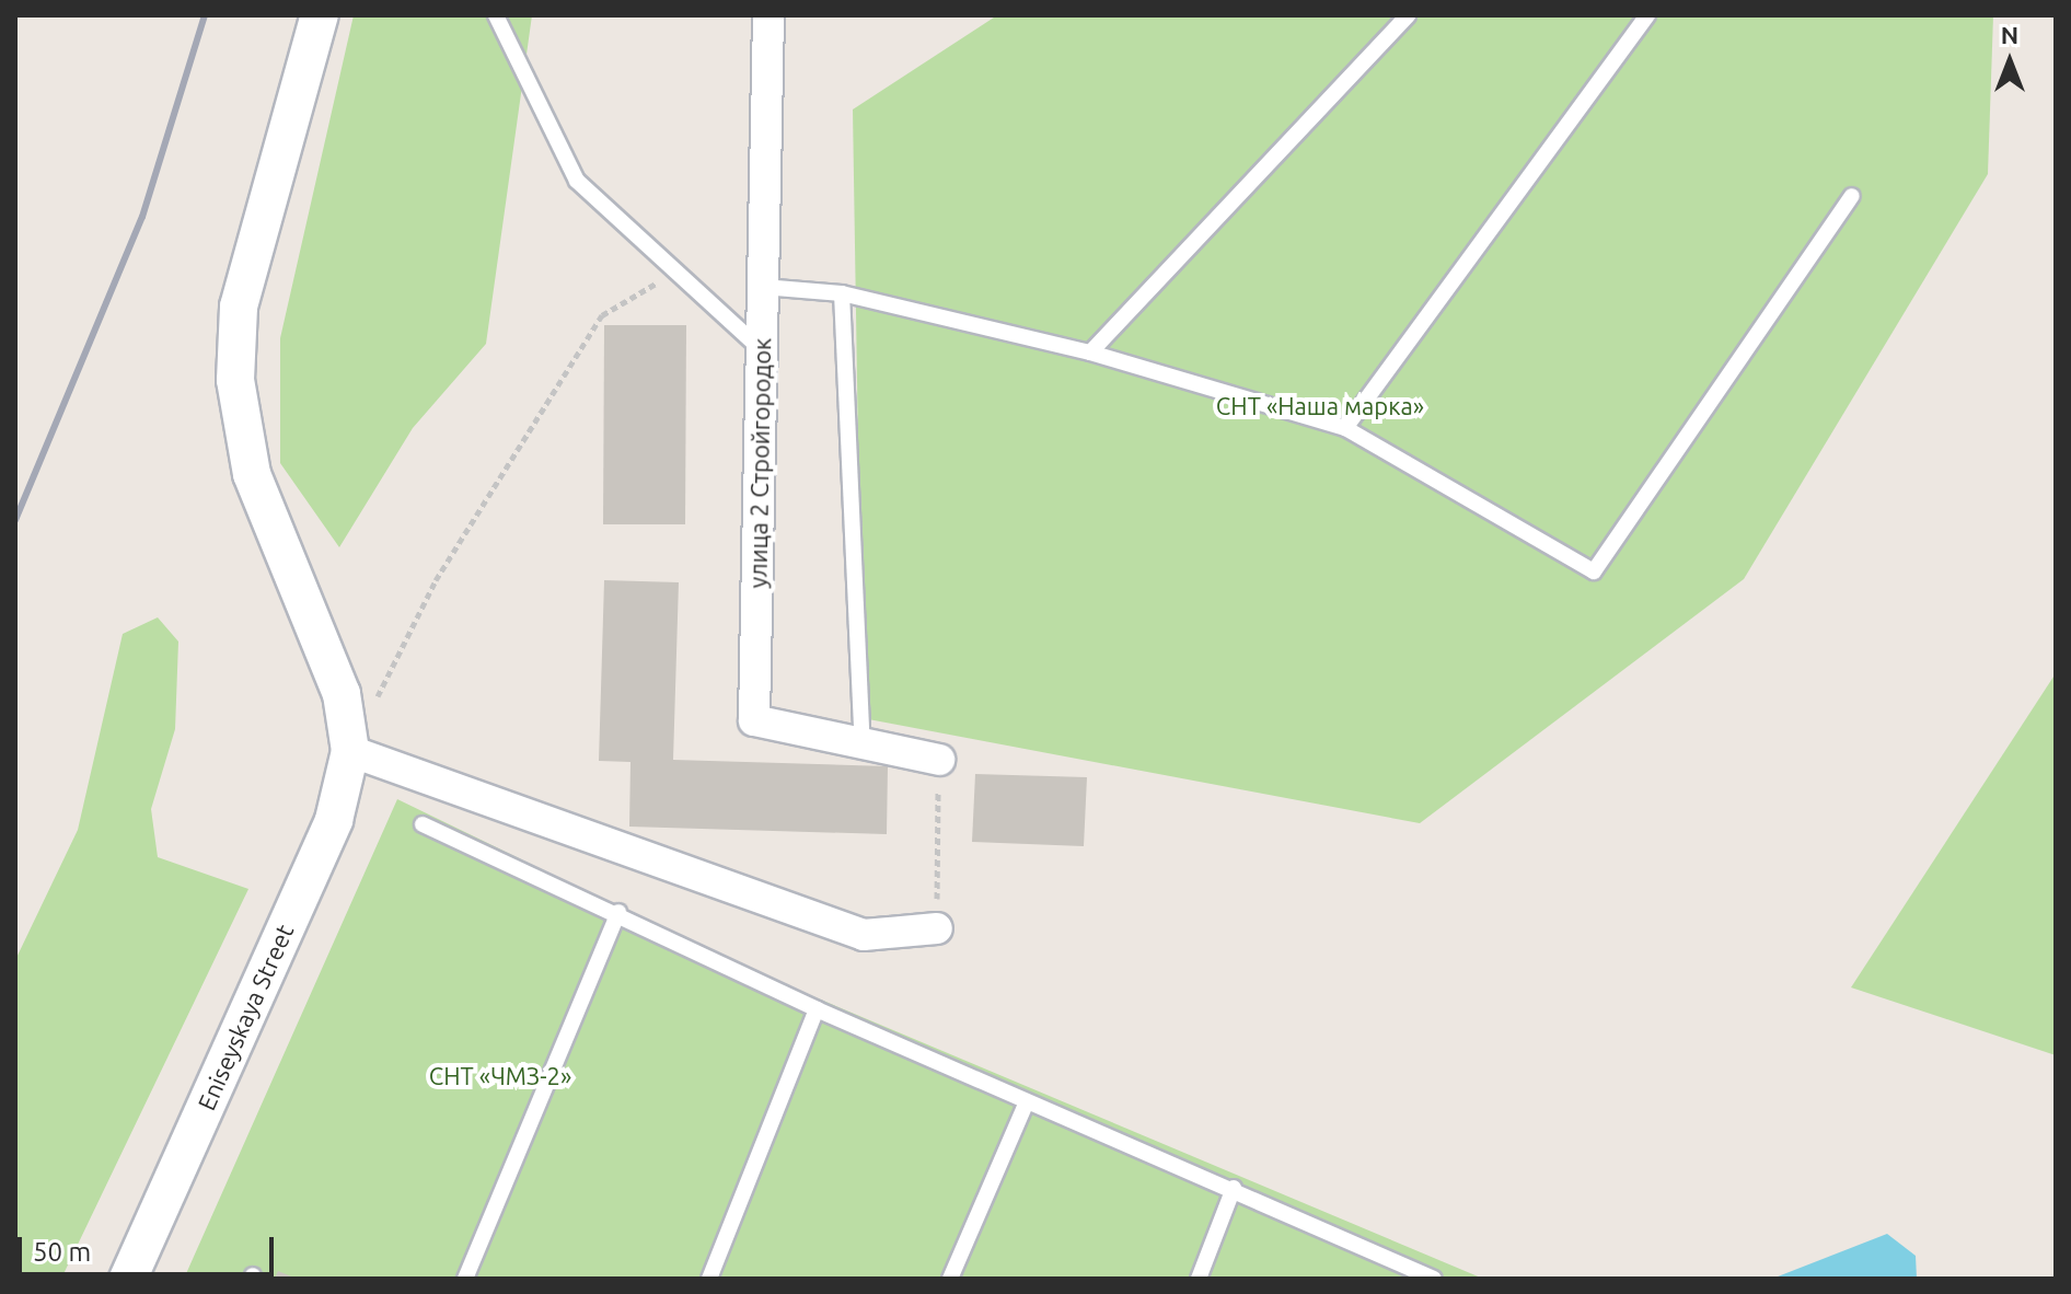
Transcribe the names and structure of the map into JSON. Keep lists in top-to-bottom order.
{
  "streets": {
    "street": ["улица 2 Стройгородок", "Eniseyskaya Street"]
  },
  "parks": ["СНТ «Наша марка»", "СНТ «ЧМЗ-2»"],
  "scale_bar": "50 m",
  "north": "top"
}
